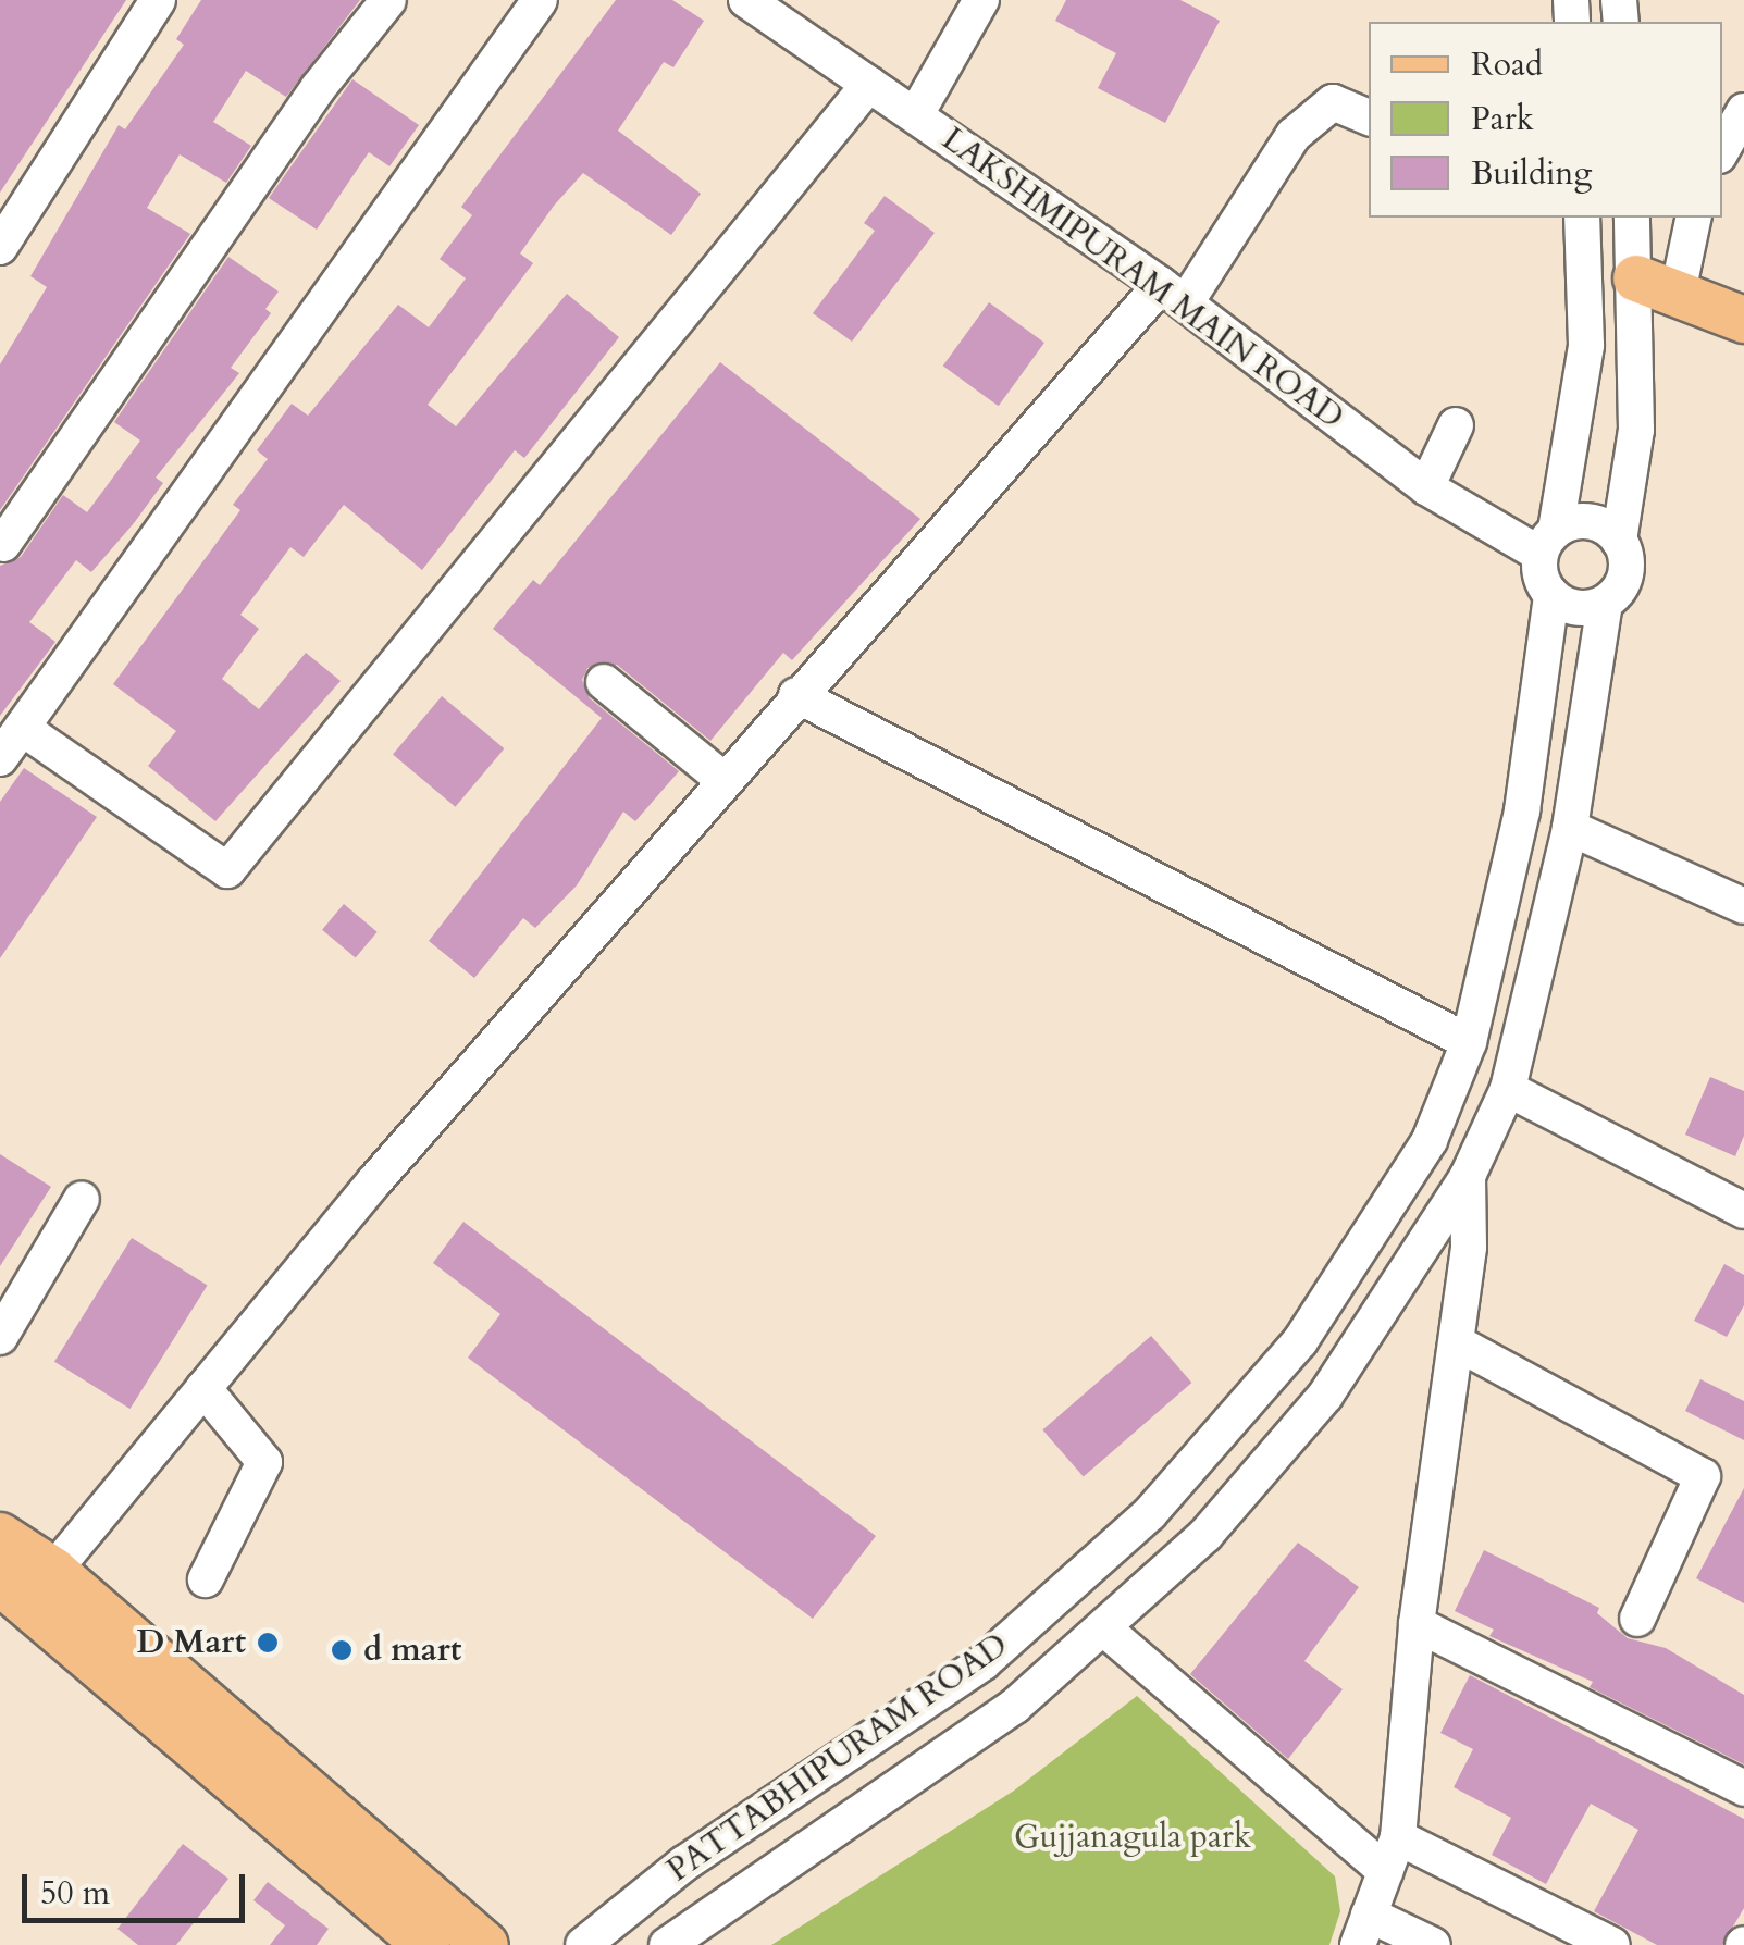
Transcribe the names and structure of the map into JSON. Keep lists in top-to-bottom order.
{
  "streets": {
    "street": ["LAKSHMIPURAM MAIN ROAD", "PATTABHIPURAM ROAD"]
  },
  "crossings": [
    ["LAKSHMIPURAM MAIN ROAD", "PATTABHIPURAM ROAD"]
  ],
  "parks": ["Gujjanagula park"],
  "places": ["D Mart", "d mart"],
  "legend": ["Road", "Park", "Building"],
  "scale_bar": "50 m"
}
